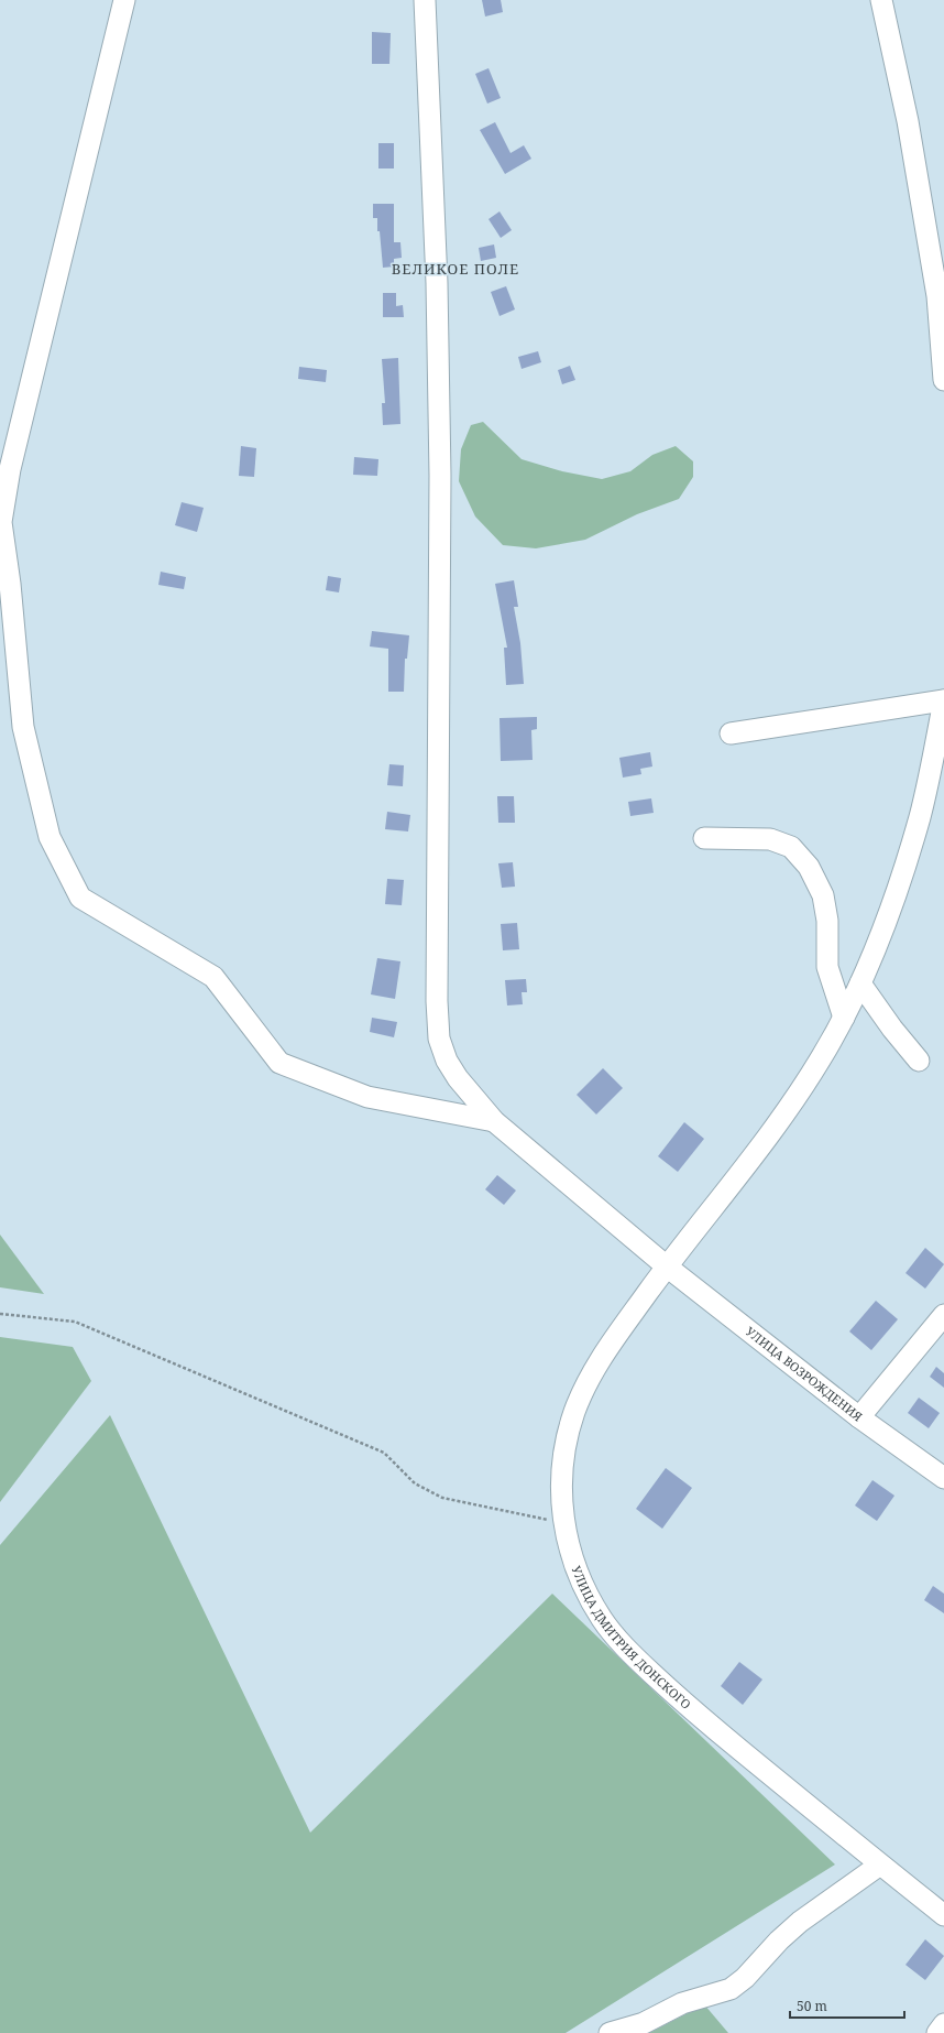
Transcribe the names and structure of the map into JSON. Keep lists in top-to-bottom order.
{
  "streets": {
    "street": ["УЛИЦА ВОЗРОЖДЕНИЯ", "УЛИЦА ДМИТРИЯ ДОНСКОГО"]
  },
  "crossings": [
    ["УЛИЦА ВОЗРОЖДЕНИЯ", "УЛИЦА ДМИТРИЯ ДОНСКОГО"]
  ],
  "districts": ["ВЕЛИКОЕ ПОЛЕ"],
  "scale_bar": "50 m"
}
